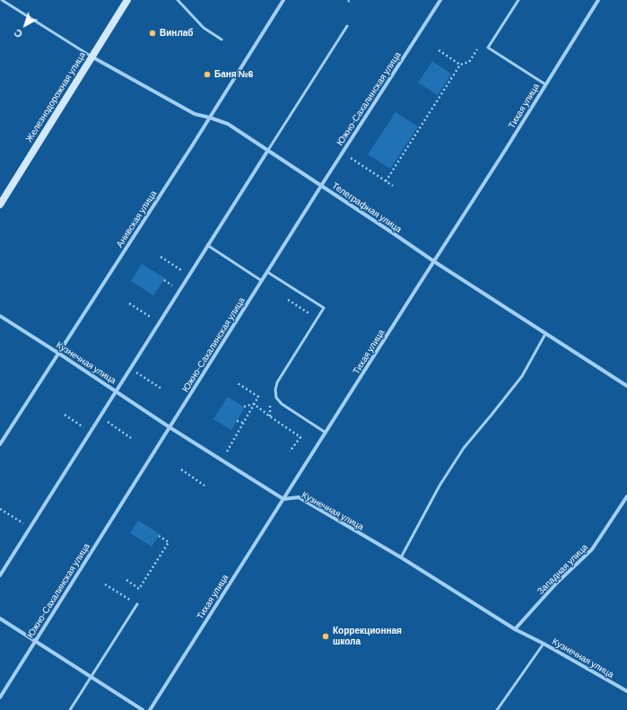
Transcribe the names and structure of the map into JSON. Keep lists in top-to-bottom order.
{
  "streets": {
    "main road": ["Железнодорожная улица"],
    "street": [
      "Южно-Сахалинская улица",
      "Тихая улица",
      "Телеграфная улица",
      "Анивская улица",
      "Кузнечная улица",
      "Западная улица"
    ]
  },
  "crossings": [
    ["Железнодорожная улица", "Телеграфная улица"],
    ["Южно-Сахалинская улица", "Телеграфная улица"],
    ["Южно-Сахалинская улица", "Кузнечная улица"],
    ["Тихая улица", "Телеграфная улица"],
    ["Тихая улица", "Кузнечная улица"],
    ["Телеграфная улица", "Анивская улица"],
    ["Анивская улица", "Кузнечная улица"],
    ["Кузнечная улица", "Западная улица"]
  ],
  "places": ["Винлаб", "Баня №6", "Коррекционная школа"],
  "north": "bottom left"
}
